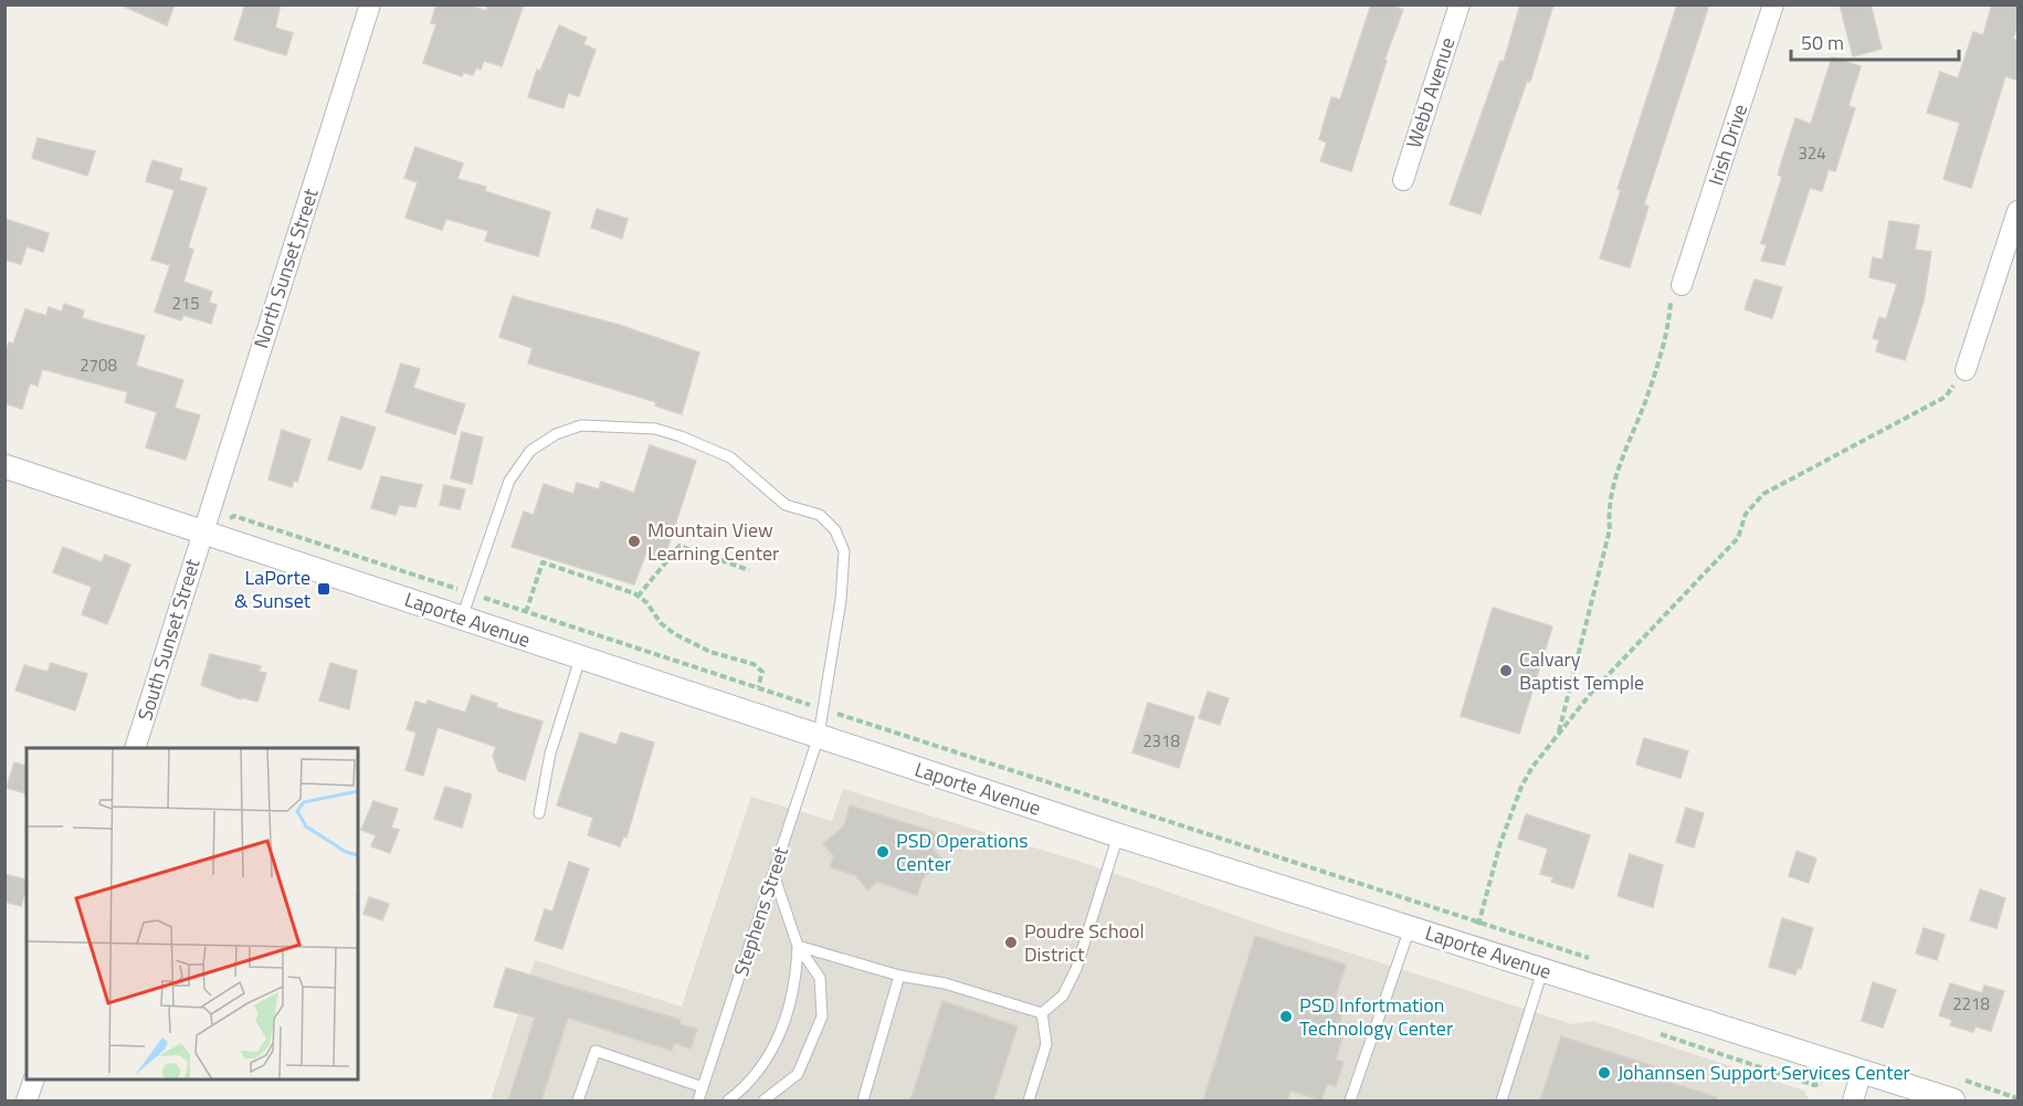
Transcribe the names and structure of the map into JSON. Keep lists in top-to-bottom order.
{
  "streets": {
    "street": [
      "Webb Avenue",
      "Irish Drive",
      "North Sunset Street",
      "Laporte Avenue",
      "South Sunset Street"
    ],
    "lane": ["Stephens Street"]
  },
  "crossings": [
    ["North Sunset Street", "Laporte Avenue"],
    ["North Sunset Street", "South Sunset Street"],
    ["Laporte Avenue", "South Sunset Street"],
    ["Laporte Avenue", "Stephens Street"]
  ],
  "places": {
    "other": [
      "Mountain View Learning Center",
      "Calvary Baptist Temple",
      "PSD Operations Center",
      "Poudre School District",
      "PSD Infortmation Technology Center",
      "Johannsen Support Services Center"
    ],
    "transit": ["LaPorte & Sunset"]
  },
  "house_numbers": [
    "324",
    "215",
    "2708",
    "2318",
    "2218"
  ],
  "scale_bar": "50 m"
}
